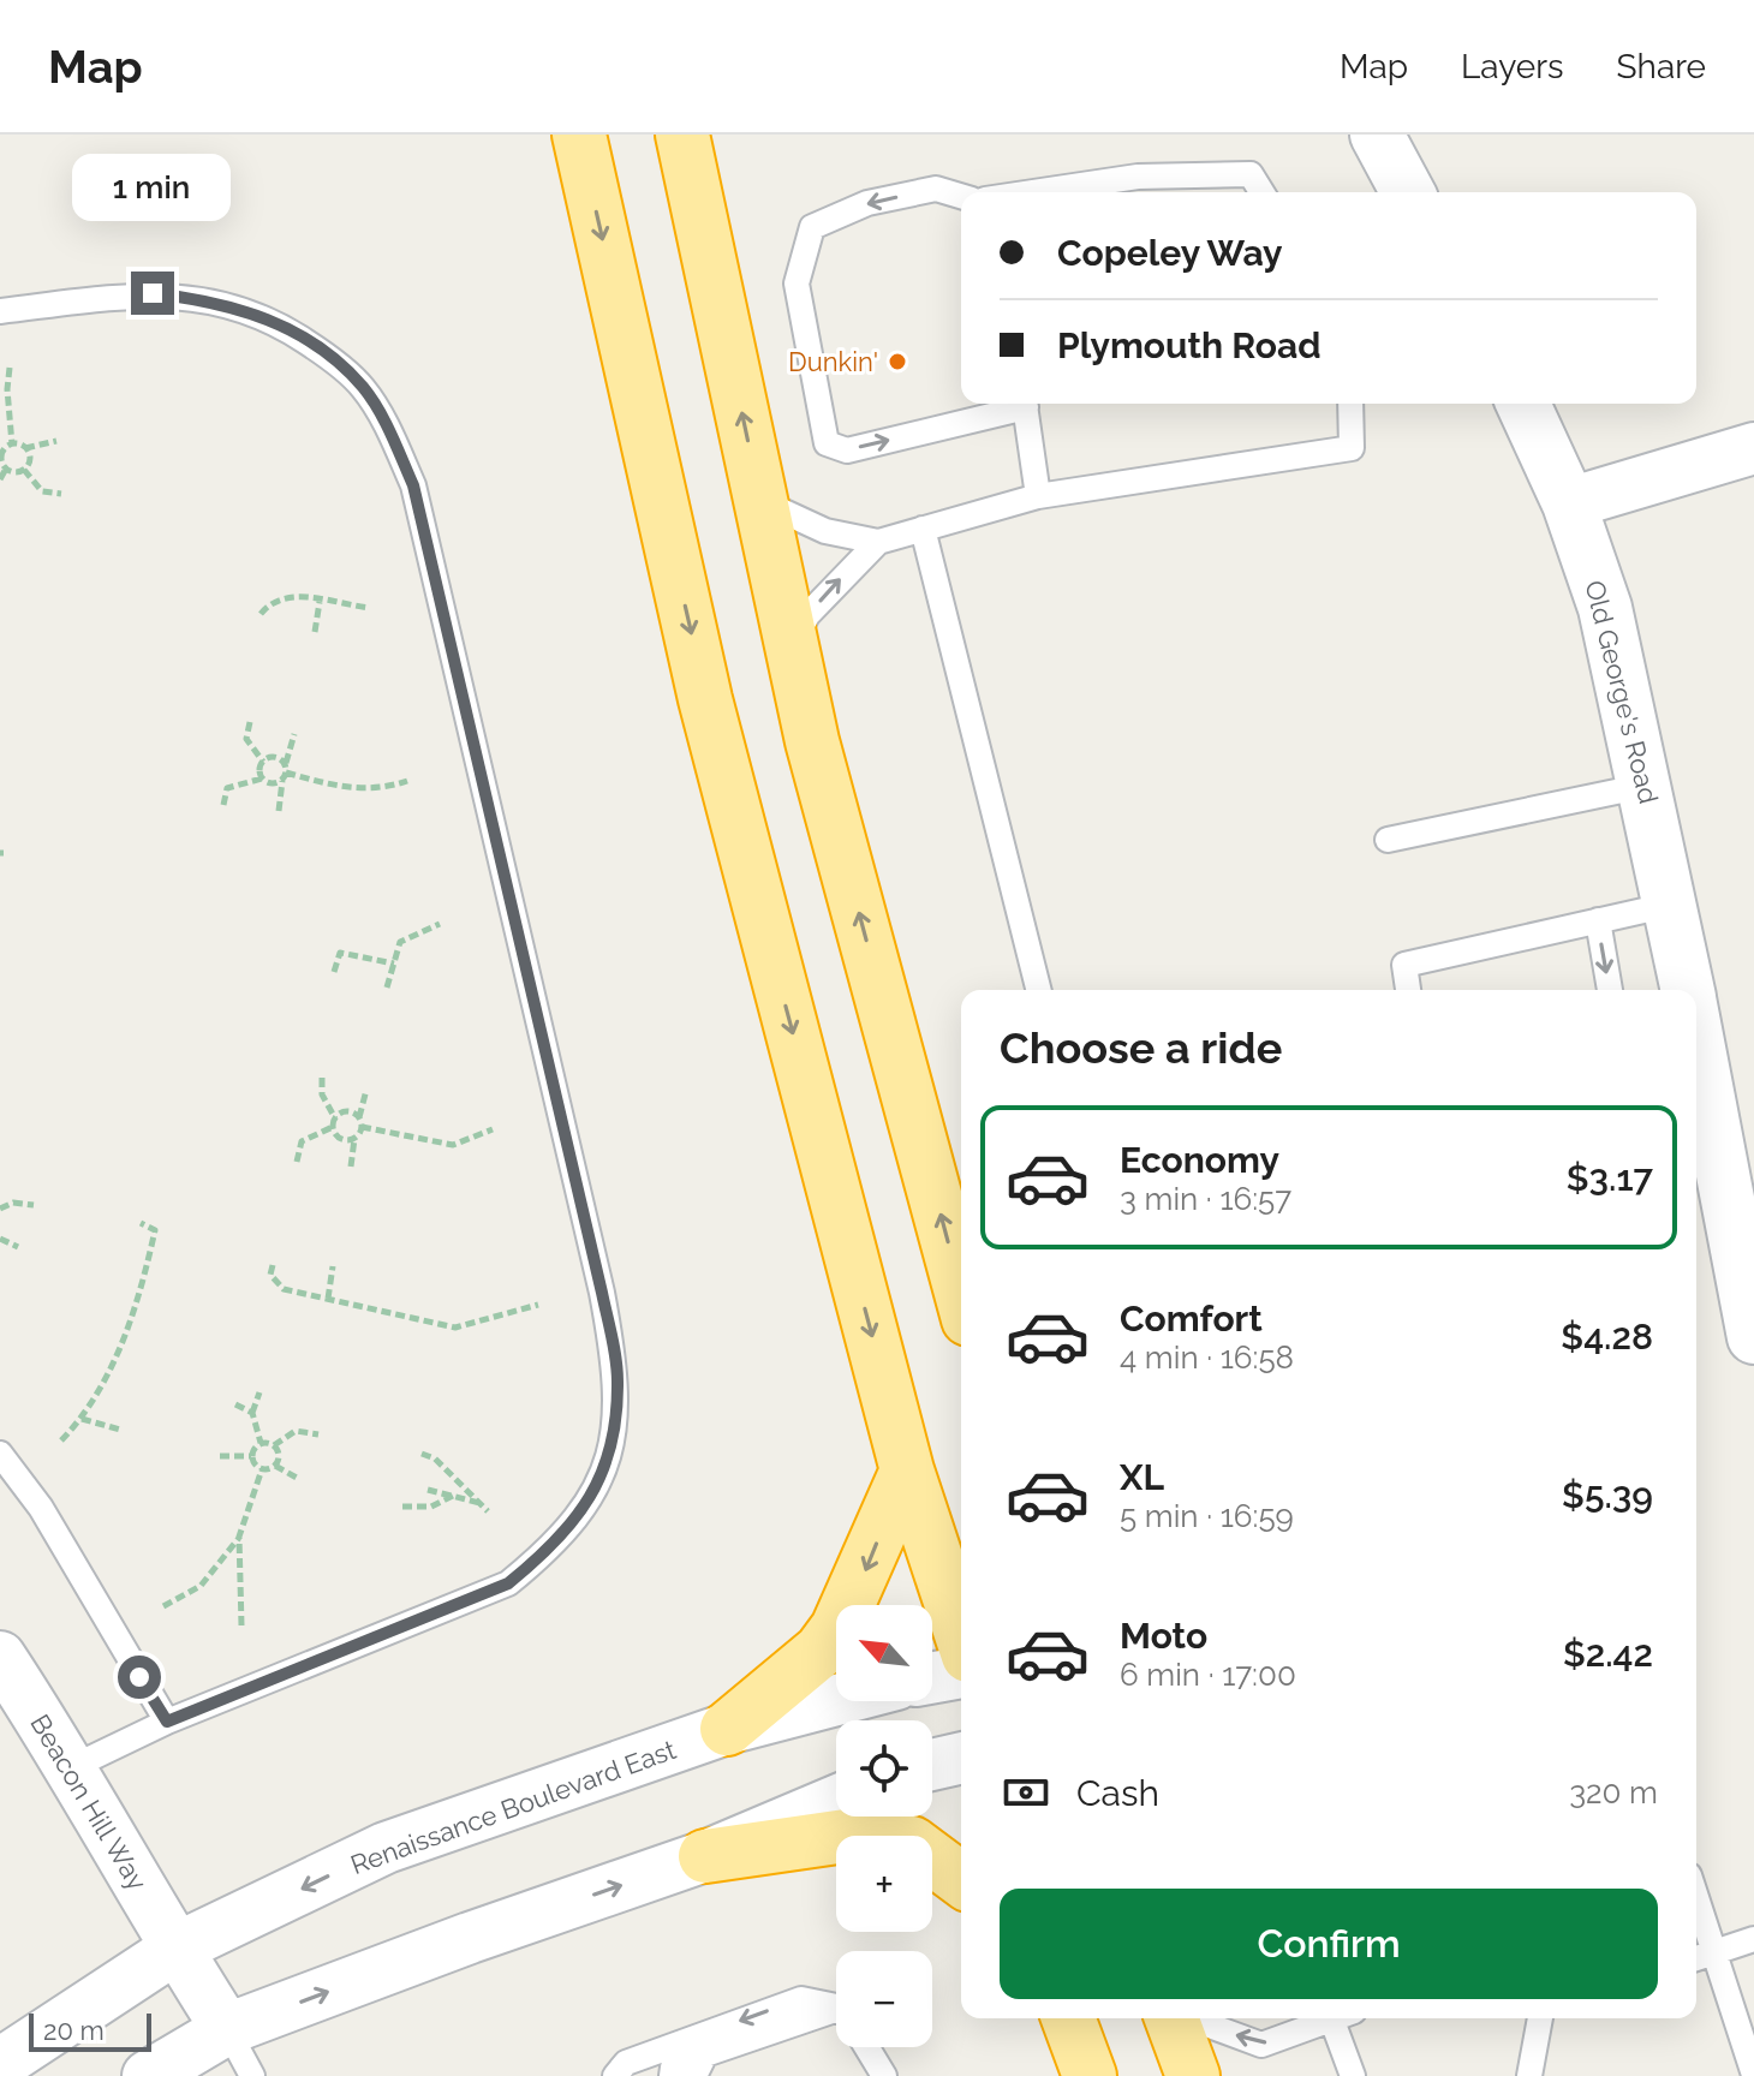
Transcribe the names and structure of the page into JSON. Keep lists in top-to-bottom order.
{
  "streets": {
    "street": ["Old George's Road", "Beacon Hill Way", "Renaissance Boulevard East"]
  },
  "crossings": [
    ["Beacon Hill Way", "Renaissance Boulevard East"]
  ],
  "places": ["Dunkin'"],
  "scale_bar": "20 m",
  "north": "top left",
  "page": {
    "header": "Map",
    "nav": ["Map", "Layers", "Share"],
    "bubble": "1 min",
    "banner": ["Copeley Way", "Plymouth Road"],
    "heading": "Choose a ride",
    "list": [
      {
        "name": "Economy",
        "note": "3 min · 16:57",
        "value": "$3.17"
      },
      {
        "name": "Comfort",
        "note": "4 min · 16:58",
        "value": "$4.28"
      },
      {
        "name": "XL",
        "note": "5 min · 16:59",
        "value": "$5.39"
      },
      {
        "name": "Moto",
        "note": "6 min · 17:00",
        "value": "$2.42"
      }
    ],
    "map_buttons": ["+", "−"],
    "pay": ["Cash", "320 m"],
    "buttons": "Confirm",
    "scale": "20 m"
  }
}
